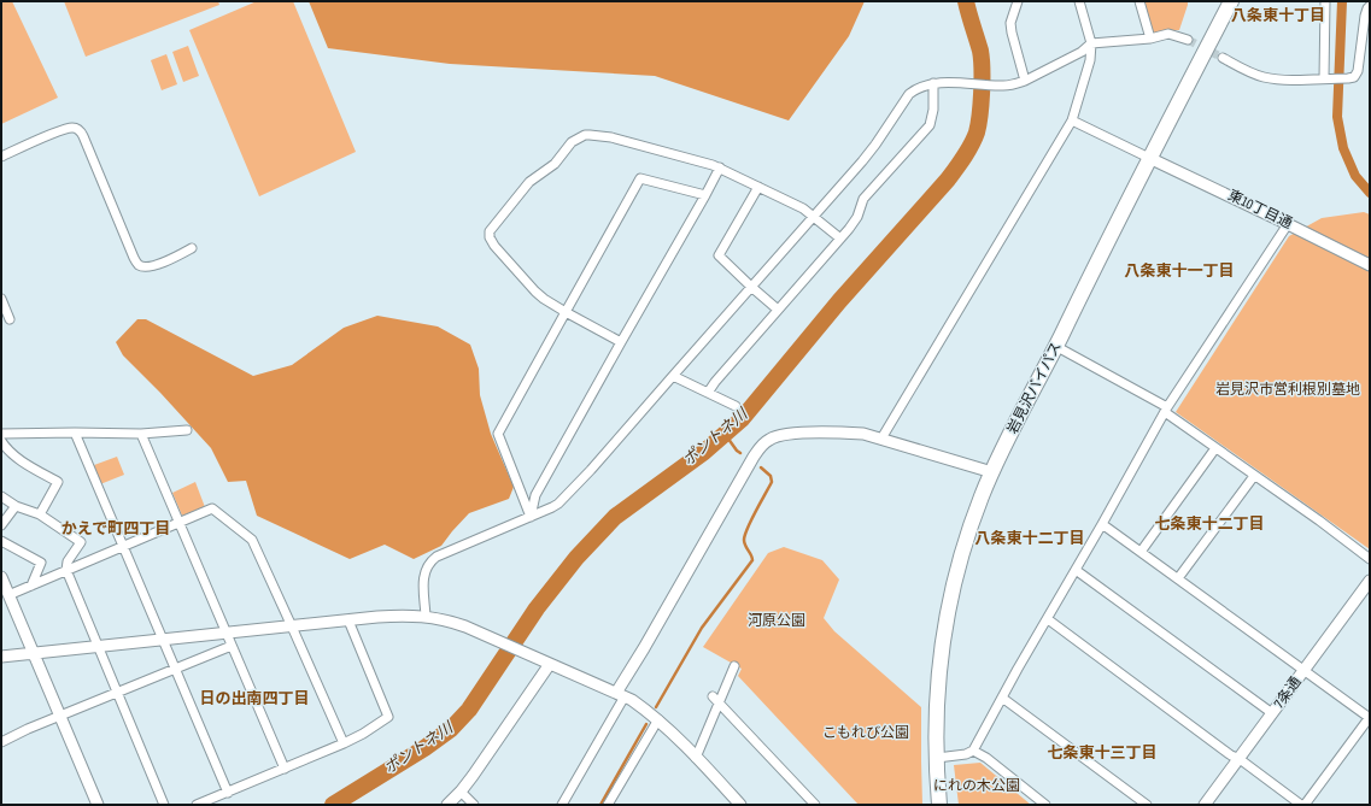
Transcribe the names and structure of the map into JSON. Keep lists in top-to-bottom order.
{
  "streets": {
    "highway": ["岩見沢バイパス"],
    "street": ["東10丁目通", "7条通"]
  },
  "crossings": [
    ["東10丁目通", "岩見沢バイパス"]
  ],
  "districts": [
    "八条東十丁目",
    "八条東十一丁目",
    "七条東十二丁目",
    "かえで町四丁目",
    "八条東十二丁目",
    "日の出南四丁目",
    "七条東十三丁目"
  ],
  "water": ["ポントネ川"],
  "parks": [
    "岩見沢市営利根別墓地",
    "河原公園",
    "こもれび公園",
    "にれの木公園"
  ]
}
